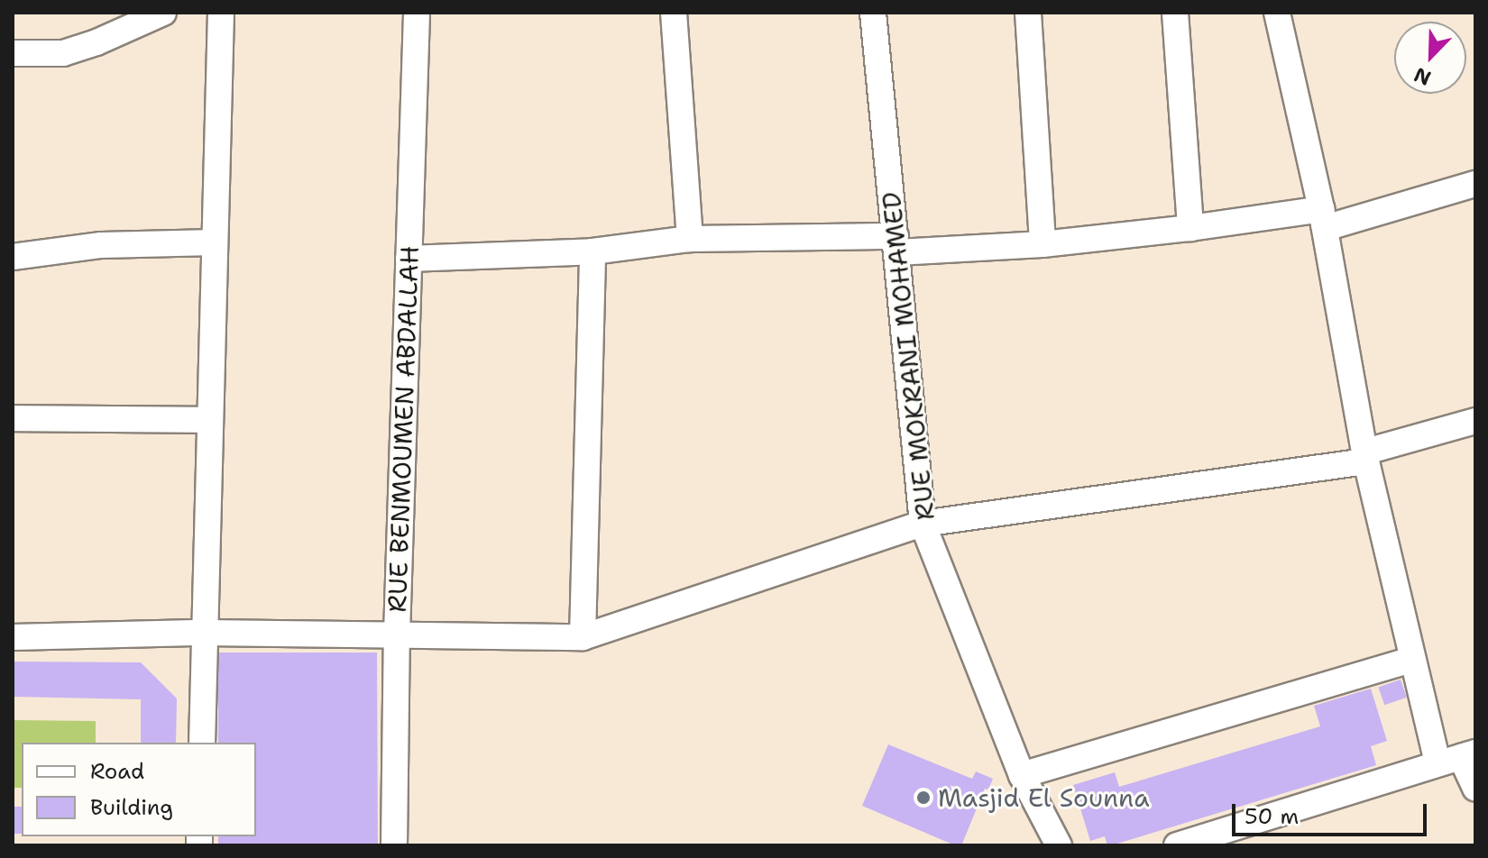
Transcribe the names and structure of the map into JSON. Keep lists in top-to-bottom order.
{
  "streets": {
    "street": ["RUE MOKRANI MOHAMED", "RUE BENMOUMEN ABDALLAH"]
  },
  "places": ["Masjid El Sounna"],
  "legend": ["Road", "Building"],
  "scale_bar": "50 m",
  "north": "bottom left"
}
